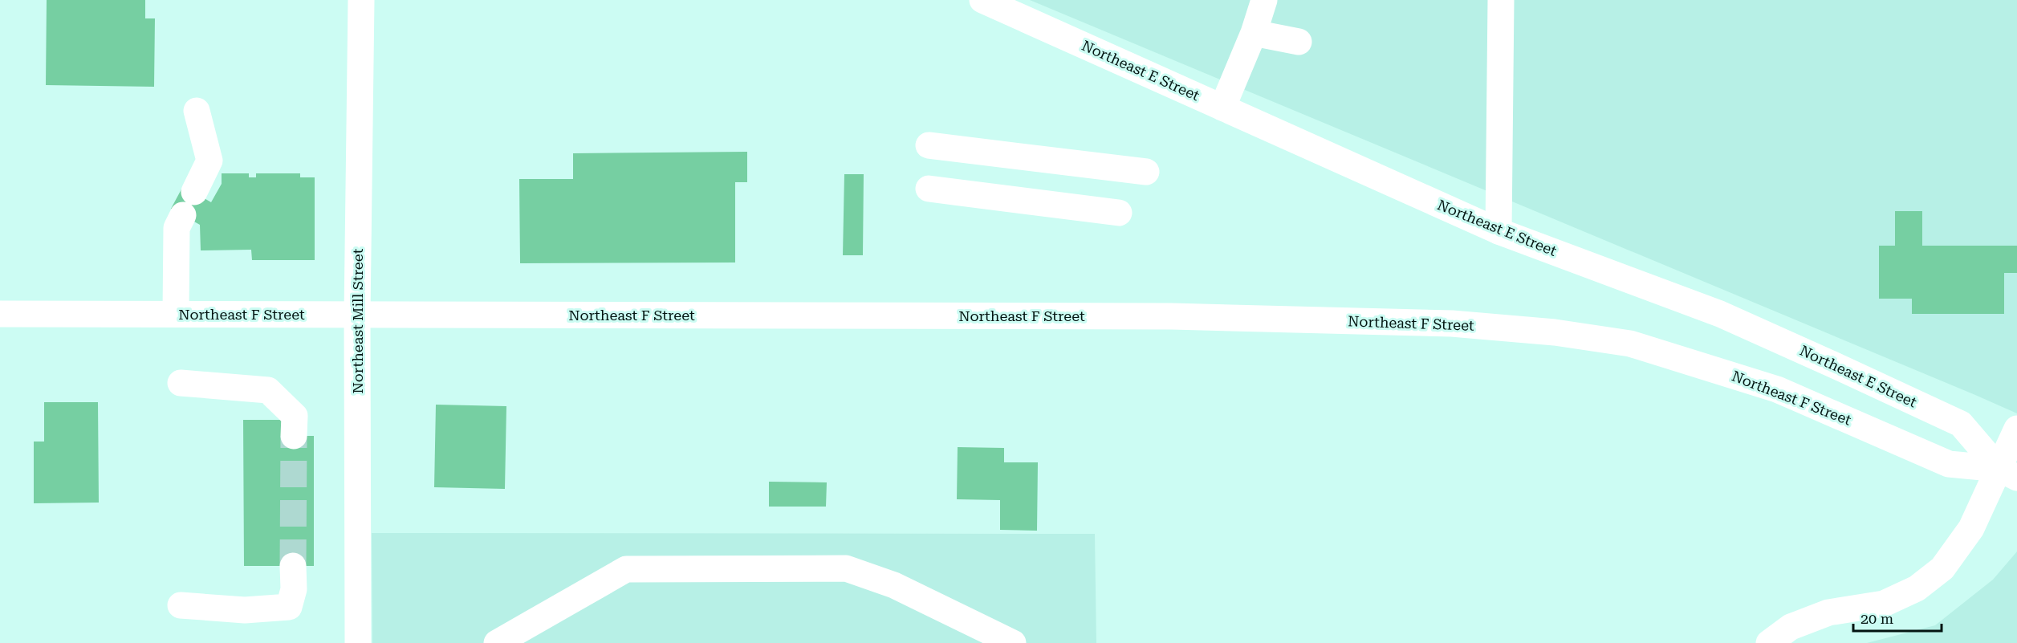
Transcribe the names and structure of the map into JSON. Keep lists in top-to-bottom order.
{
  "streets": {
    "main road": ["Northeast E Street", "Northeast F Street", "Northeast Mill Street"]
  },
  "crossings": [
    ["Northeast E Street", "Northeast F Street"],
    ["Northeast F Street", "Northeast Mill Street"]
  ],
  "scale_bar": "20 m"
}
